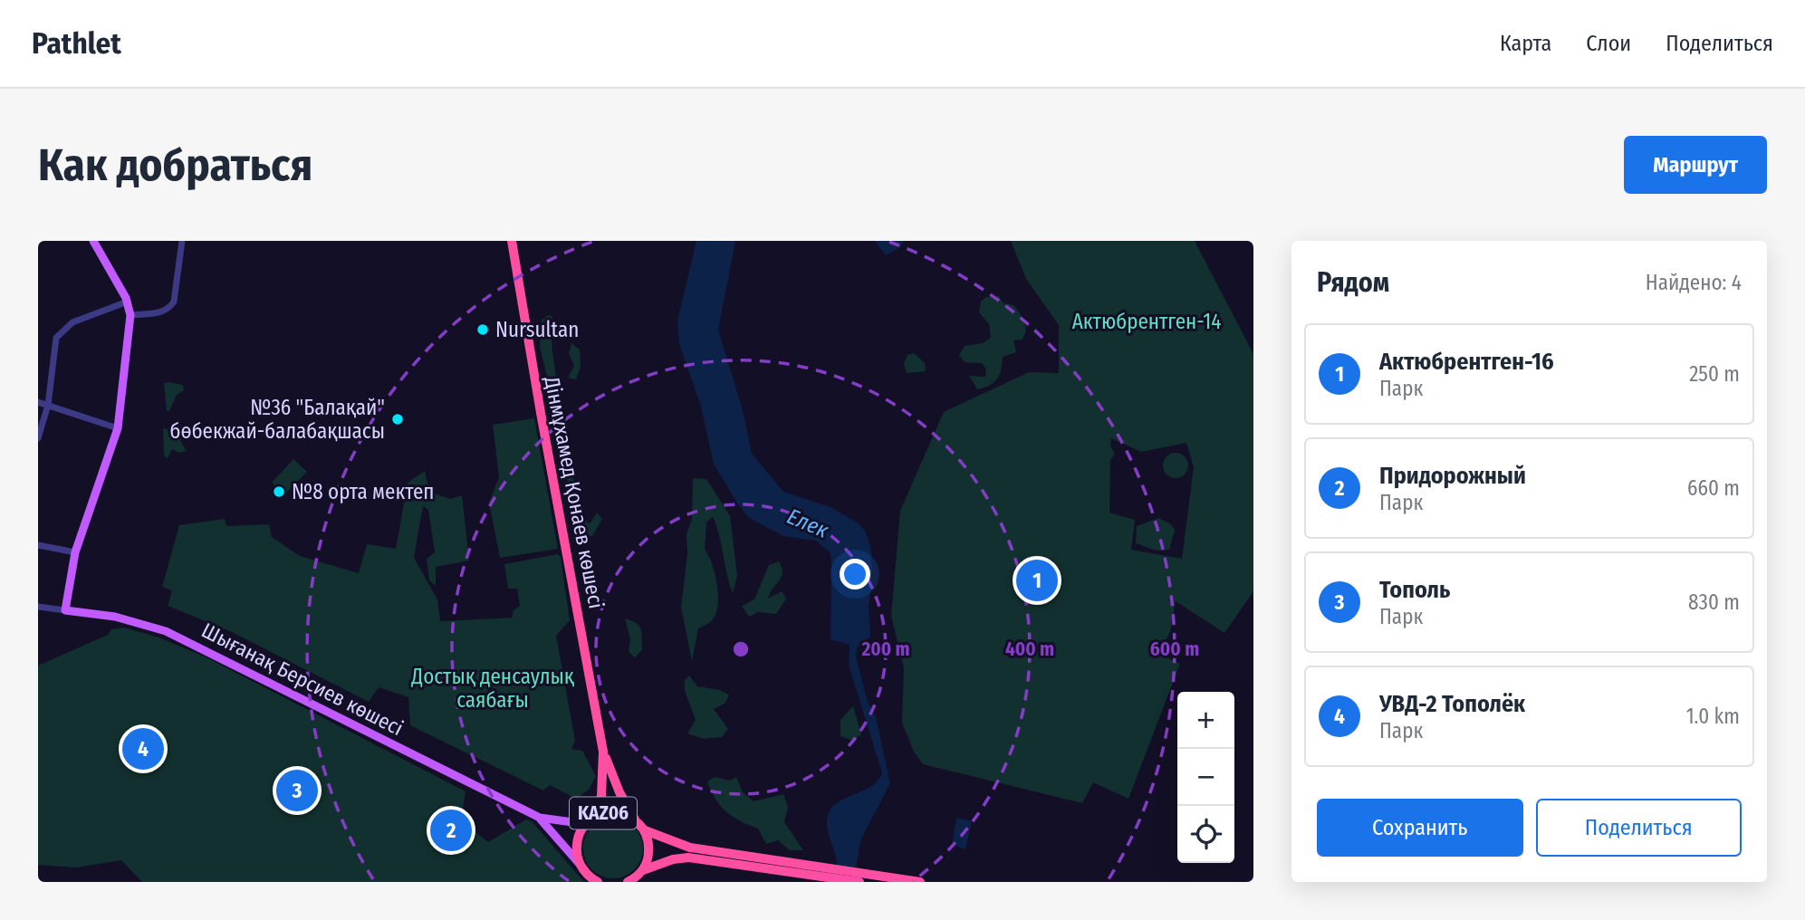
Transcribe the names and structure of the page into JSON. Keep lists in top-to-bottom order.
{
  "streets": {
    "highway": ["Дінмұхамед Қонаев көшесі", "KАZ06"],
    "main road": ["Шығанақ Берсиев көшесі"]
  },
  "crossings": [
    ["Дінмұхамед Қонаев көшесі", "KАZ06"]
  ],
  "water": ["Елек"],
  "parks": ["Актюбрентген-14", "Достық денсаулық саябағы"],
  "places": ["Nursultan", "№36 \"Балақай\" бөбекжай-балабақшасы", "№8 орта мектеп"],
  "page": {
    "header": "Pathlet",
    "nav": ["Карта", "Слои", "Поделиться"],
    "buttons": [
      "Маршрут",
      ["Сохранить", "Поделиться"]
    ],
    "title": "Как добраться",
    "heading": ["Рядом", "Найдено: 4"],
    "list": [
      {
        "mark": "1",
        "name": "Актюбрентген-16",
        "note": "Парк",
        "value": "250 m"
      },
      {
        "mark": "2",
        "name": "Придорожный",
        "note": "Парк",
        "value": "660 m"
      },
      {
        "mark": "3",
        "name": "Тополь",
        "note": "Парк",
        "value": "830 m"
      },
      {
        "mark": "4",
        "name": "УВД-2 Тополёк",
        "note": "Парк",
        "value": "1.0 km"
      }
    ],
    "pins": [
      "1",
      "4",
      "3",
      "2"
    ],
    "map_buttons": ["+", "−"]
  },
  "rings": ["200 m", "400 m", "600 m"]
}
